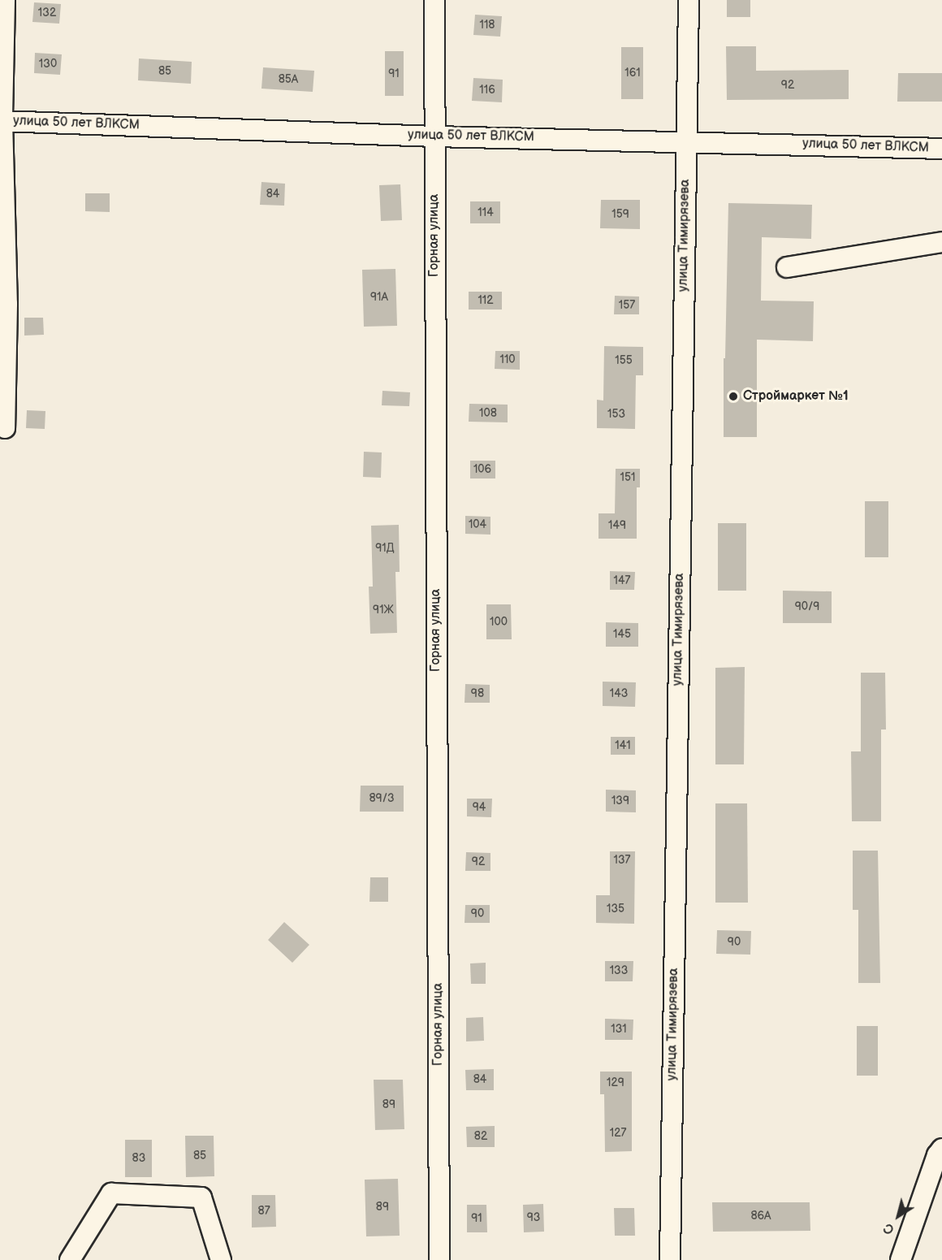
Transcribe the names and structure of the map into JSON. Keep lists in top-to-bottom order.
{
  "streets": {
    "street": ["улица 50 лет ВЛКСМ", "Горная улица", "улица Тимирязева"]
  },
  "crossings": [
    ["улица 50 лет ВЛКСМ", "Горная улица"],
    ["улица 50 лет ВЛКСМ", "улица Тимирязева"]
  ],
  "places": ["Строймаркет №1"],
  "house_numbers": [
    "132",
    "118",
    "130",
    "85",
    "161",
    "91",
    "85А",
    "92",
    "116",
    "84",
    "114",
    "159",
    "91А",
    "112",
    "157",
    "110",
    "155",
    "108",
    "153",
    "106",
    "151",
    "104",
    "149",
    "91Д",
    "147",
    "90/9",
    "91Ж",
    "100",
    "145",
    "98",
    "143",
    "141",
    "89/3",
    "139",
    "94",
    "137",
    "92",
    "135",
    "90",
    "90",
    "133",
    "131",
    "84",
    "129",
    "89",
    "127",
    "82",
    "85",
    "83",
    "89",
    "87",
    "86А",
    "93",
    "91"
  ],
  "north": "bottom left"
}
